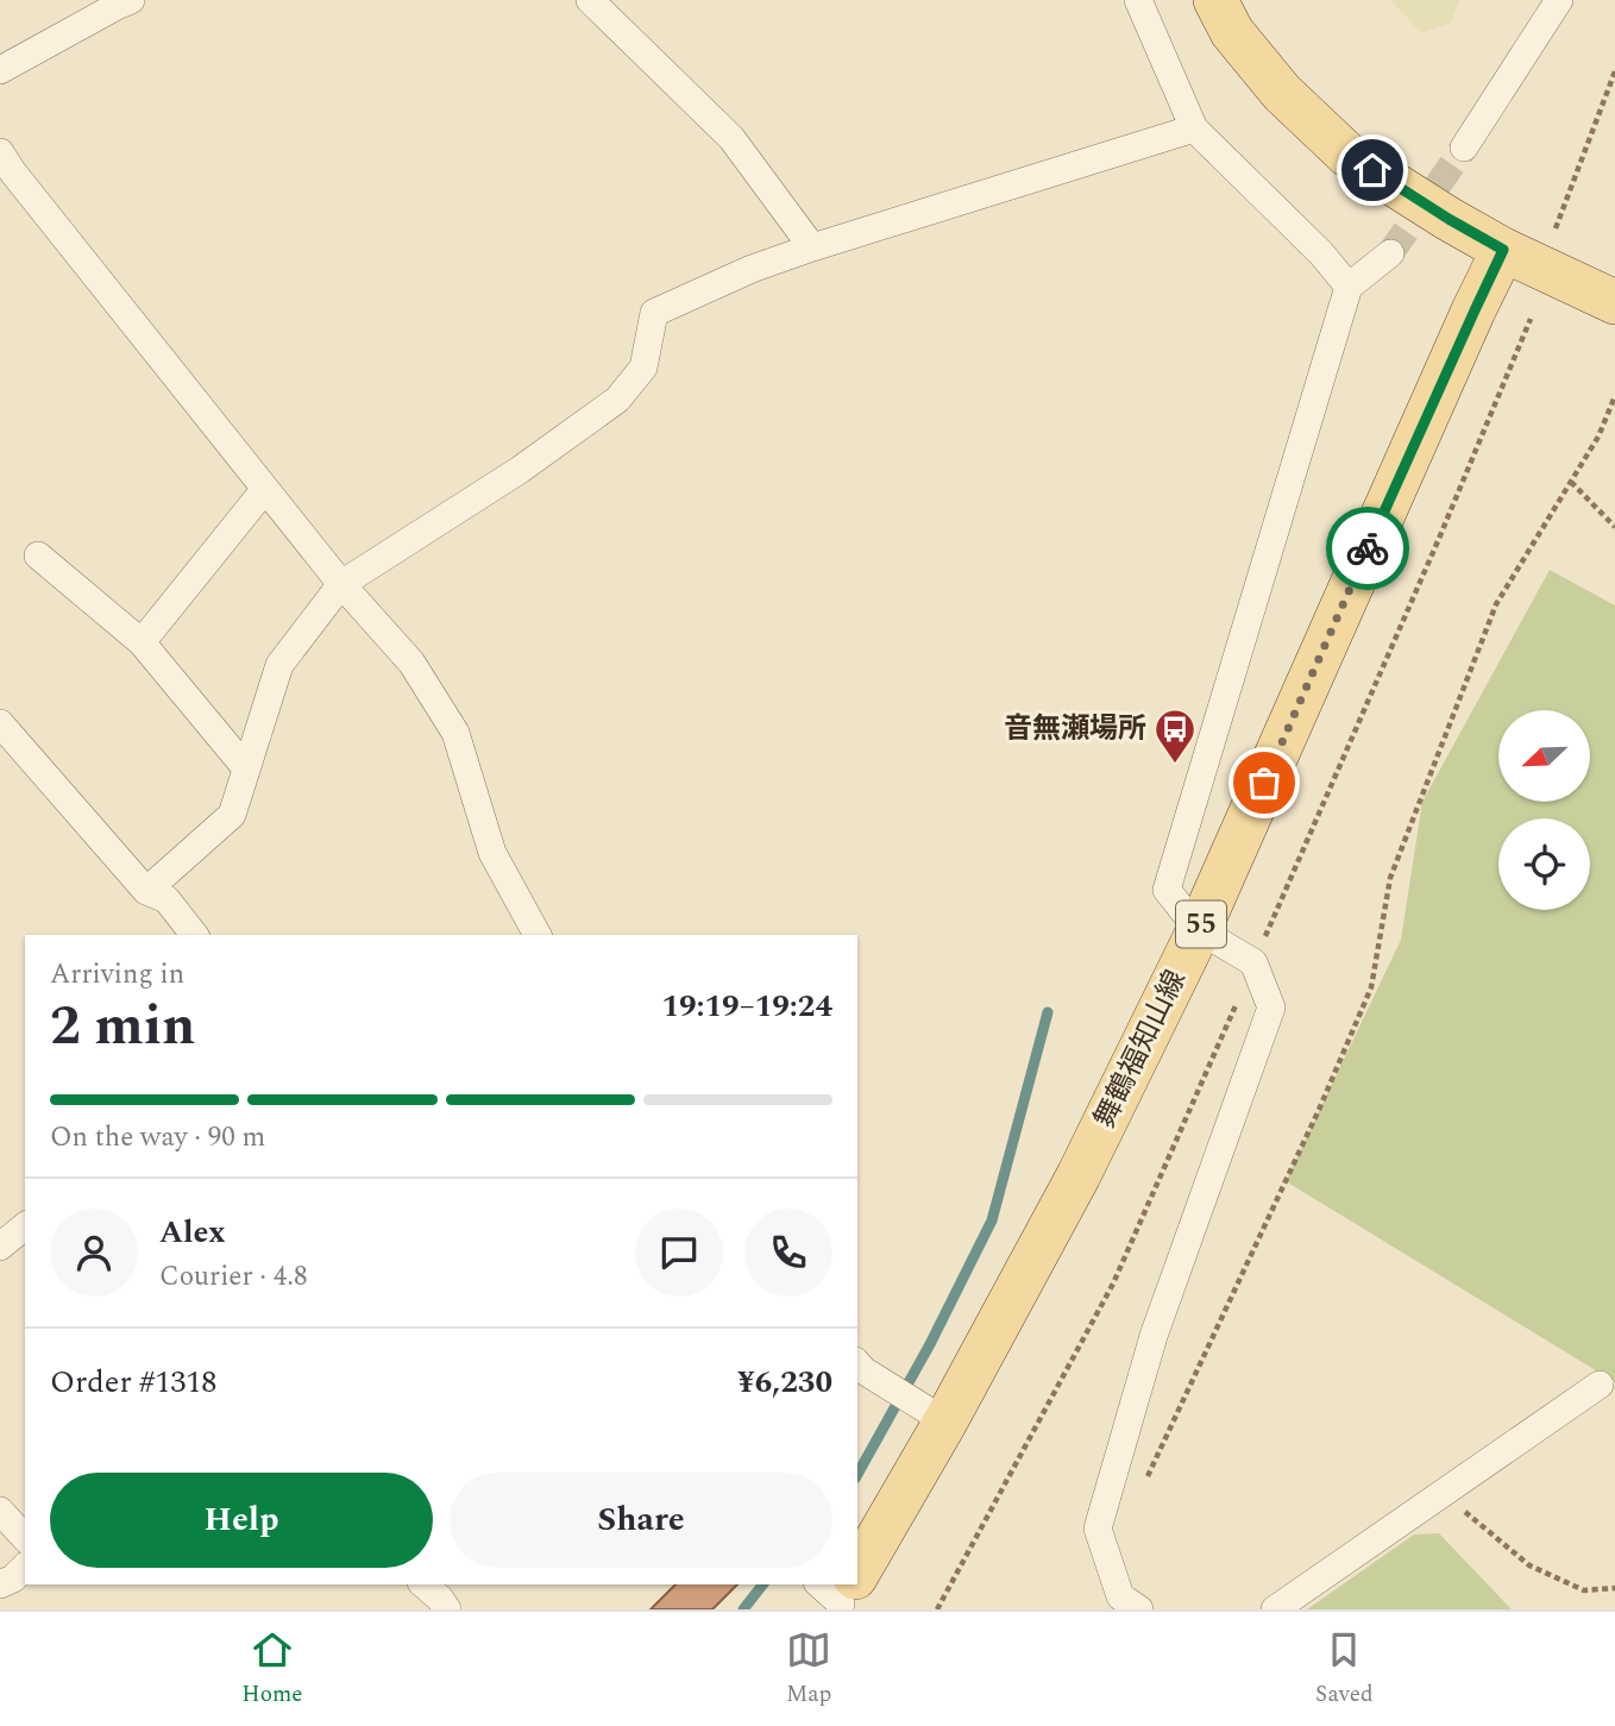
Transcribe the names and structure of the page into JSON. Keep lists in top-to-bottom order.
{
  "streets": {
    "main road": ["55", "舞鶴福知山線"]
  },
  "places": {
    "bus stop": ["音無瀬場所"]
  },
  "north": "bottom left",
  "page": {
    "heading": ["2 min", "Arriving in", "19:19–19:24"],
    "panel": [
      "Alex",
      "Courier · 4.8",
      "Order #1318",
      "¥6,230"
    ],
    "bar": "On the way · 90 m",
    "buttons": ["Help", "Share"],
    "tabs": ["Home", "Map", "Saved"]
  }
}
